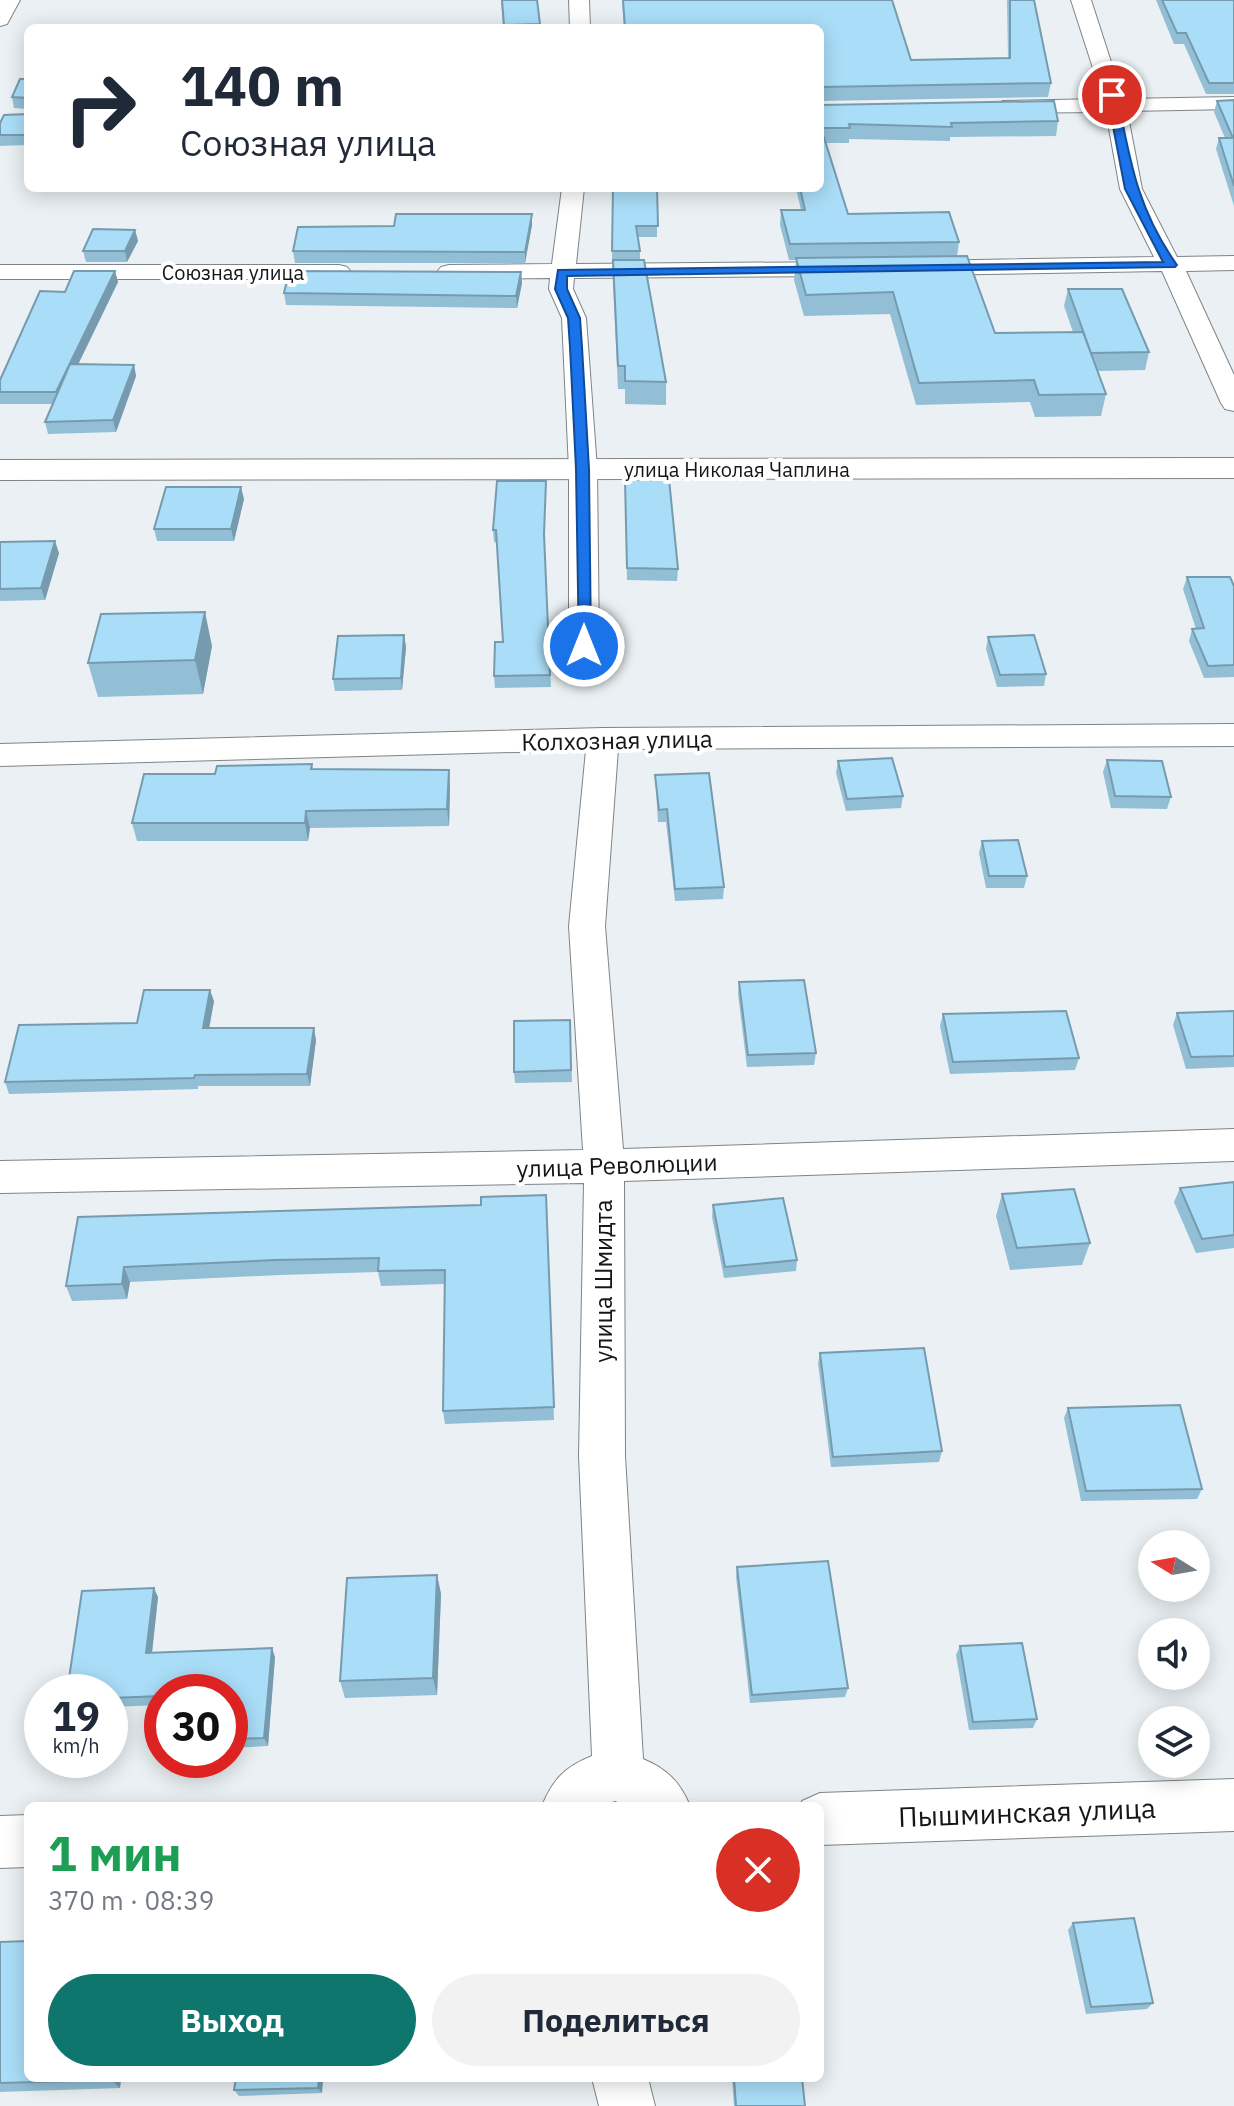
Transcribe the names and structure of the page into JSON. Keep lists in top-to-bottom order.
{
  "streets": {
    "street": [
      "Союзная улица",
      "улица Николая Чаплина",
      "Колхозная улица",
      "улица Революции",
      "улица Шмидта",
      "Пышминская улица"
    ]
  },
  "crossings": [
    ["Колхозная улица", "улица Шмидта"],
    ["улица Революции", "улица Шмидта"]
  ],
  "north": "left",
  "page": {
    "turn": ["140 m", "Союзная улица"],
    "speed": "19 km/h",
    "limit": "30",
    "heading": ["1 мин", "370 m · 08:39"],
    "buttons": ["Выход", "Поделиться"]
  }
}
